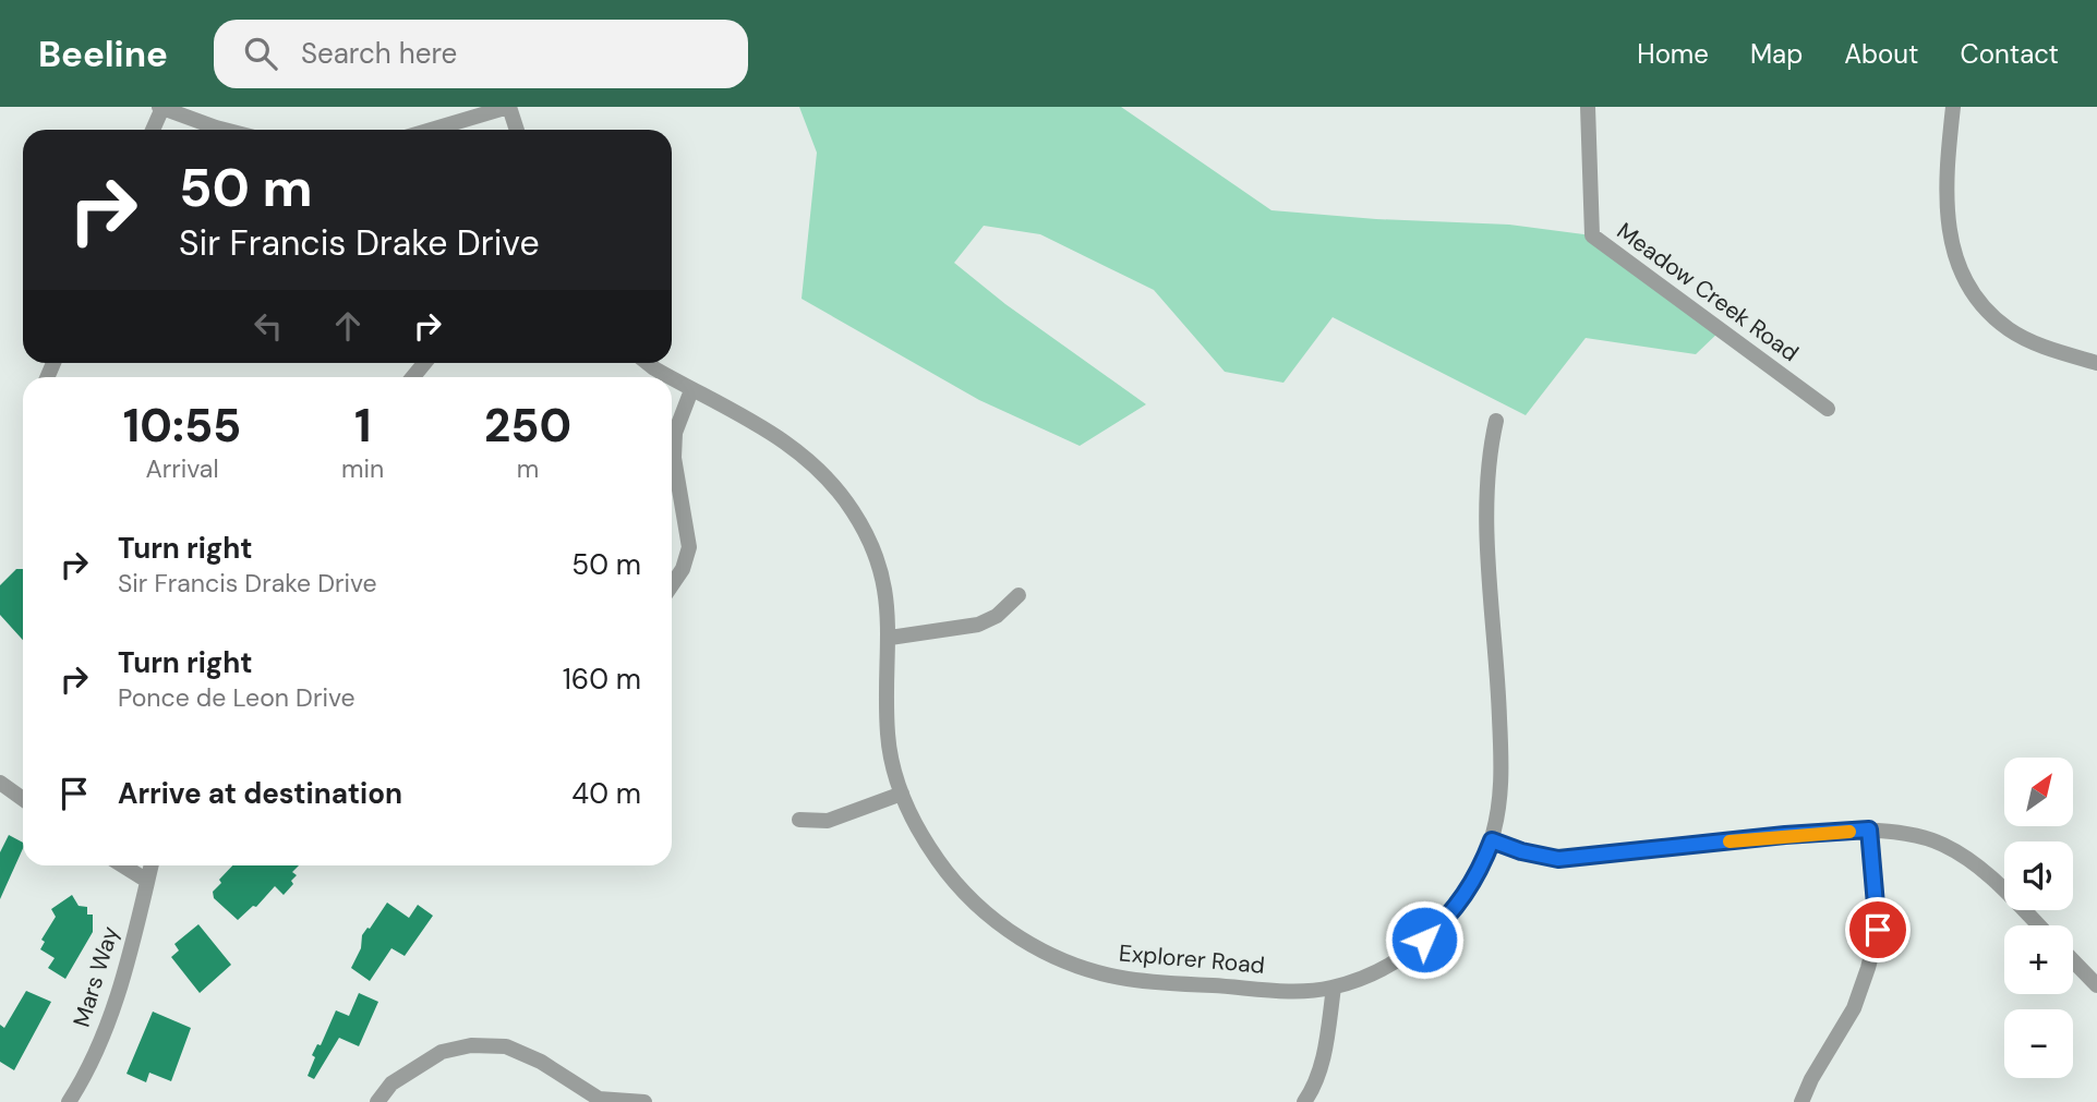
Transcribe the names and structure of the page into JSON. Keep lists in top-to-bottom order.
{
  "streets": {
    "street": ["Meadow Creek Road", "Explorer Road", "Mars Way"]
  },
  "north": "top right",
  "page": {
    "header": "Beeline",
    "search": "Search here",
    "nav": [
      "Home",
      "Map",
      "About",
      "Contact"
    ],
    "turn": ["50 m", "Sir Francis Drake Drive"],
    "eta": [
      "10:55",
      "Arrival",
      "1",
      "min",
      "250",
      "m"
    ],
    "list": [
      {
        "name": "Turn right",
        "note": "Sir Francis Drake Drive",
        "value": "50 m"
      },
      {
        "name": "Turn right",
        "note": "Ponce de Leon Drive",
        "value": "160 m"
      },
      {
        "name": "Arrive at destination",
        "value": "40 m"
      }
    ],
    "map_buttons": ["+", "−"]
  }
}
